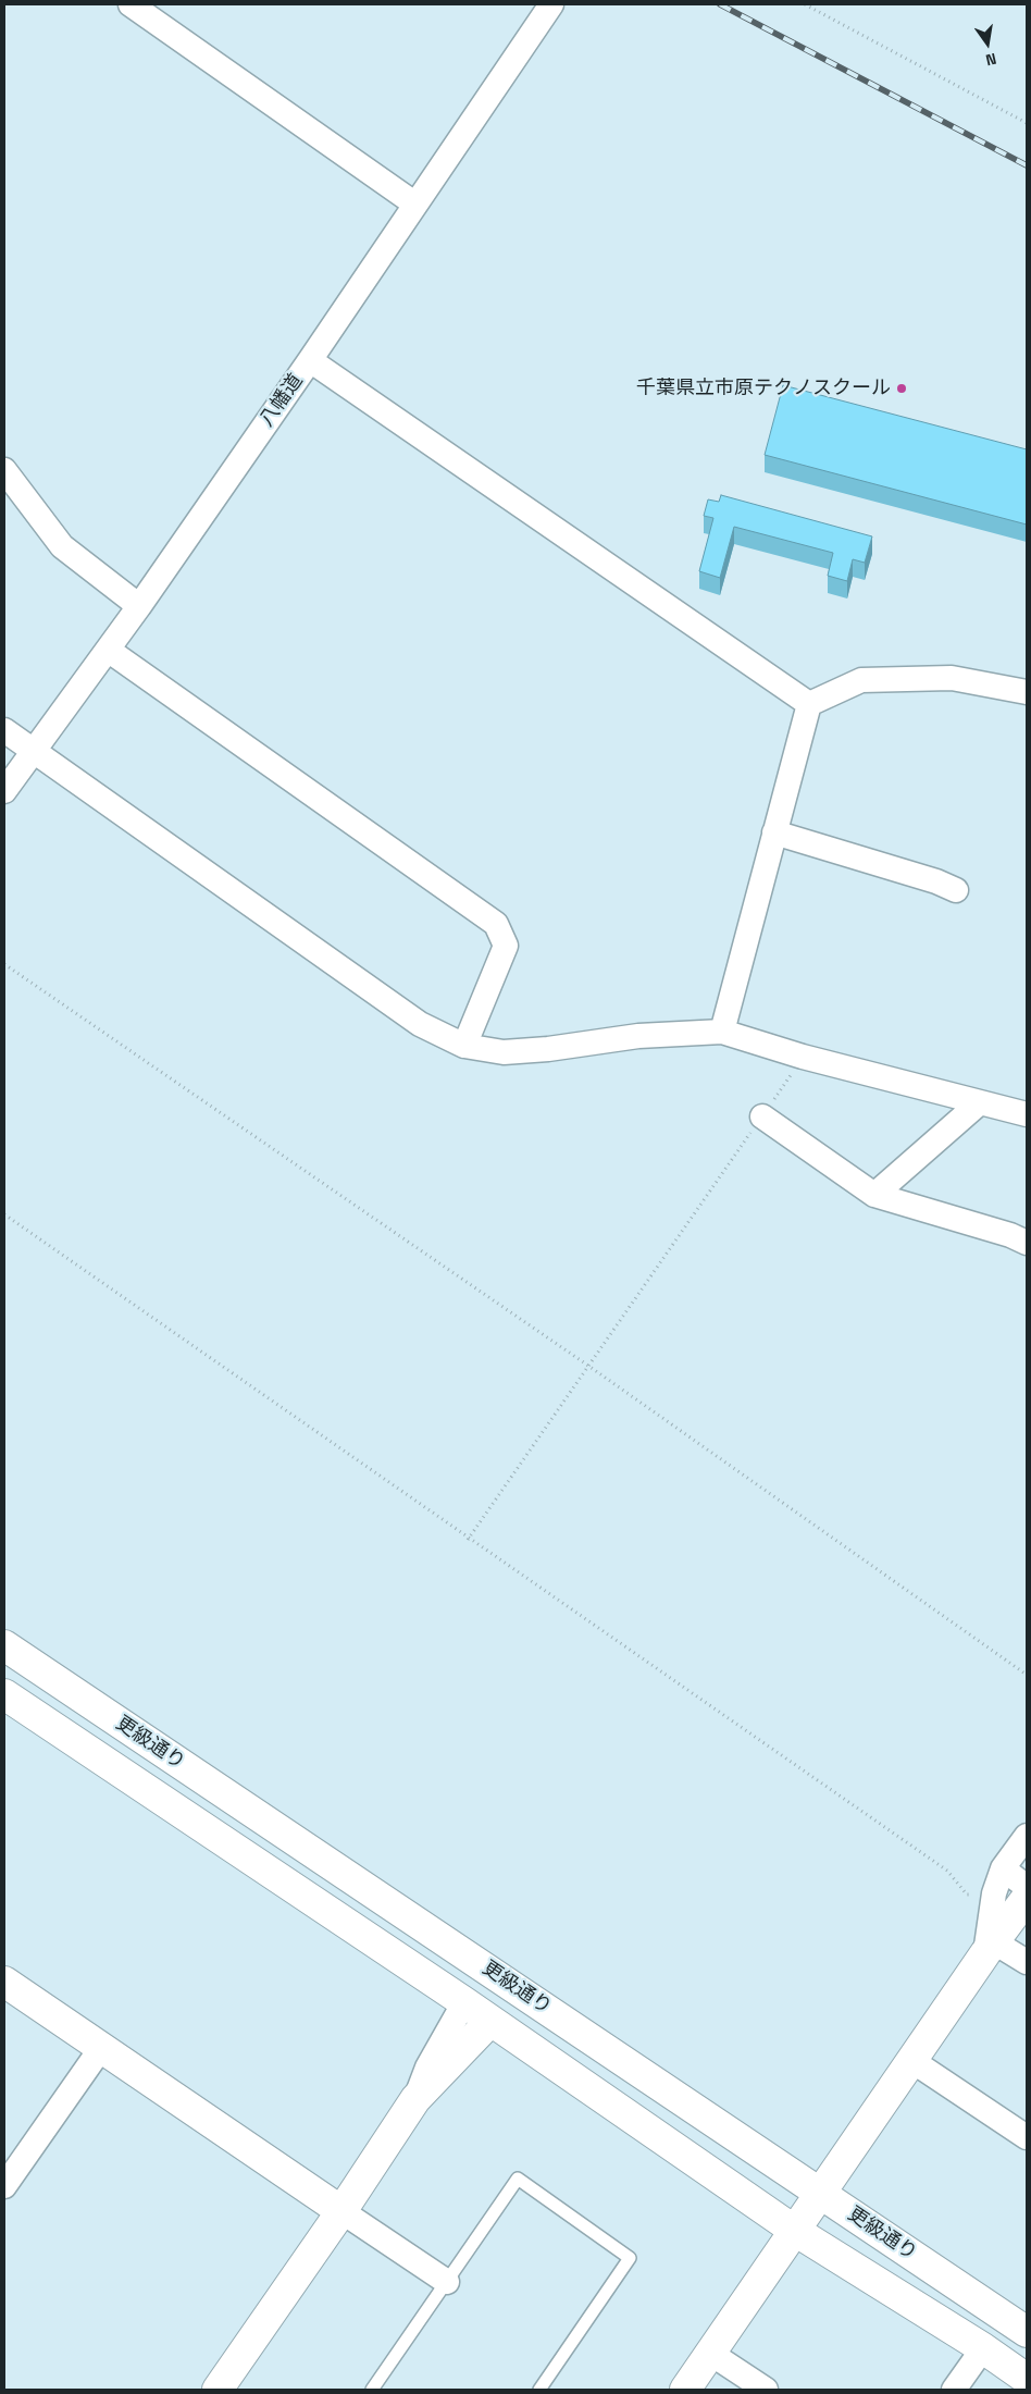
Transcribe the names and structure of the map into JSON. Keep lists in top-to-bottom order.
{
  "streets": {
    "street": ["八幡道", "更級通り"]
  },
  "places": ["千葉県立市原テクノスクール"],
  "north": "bottom"
}
